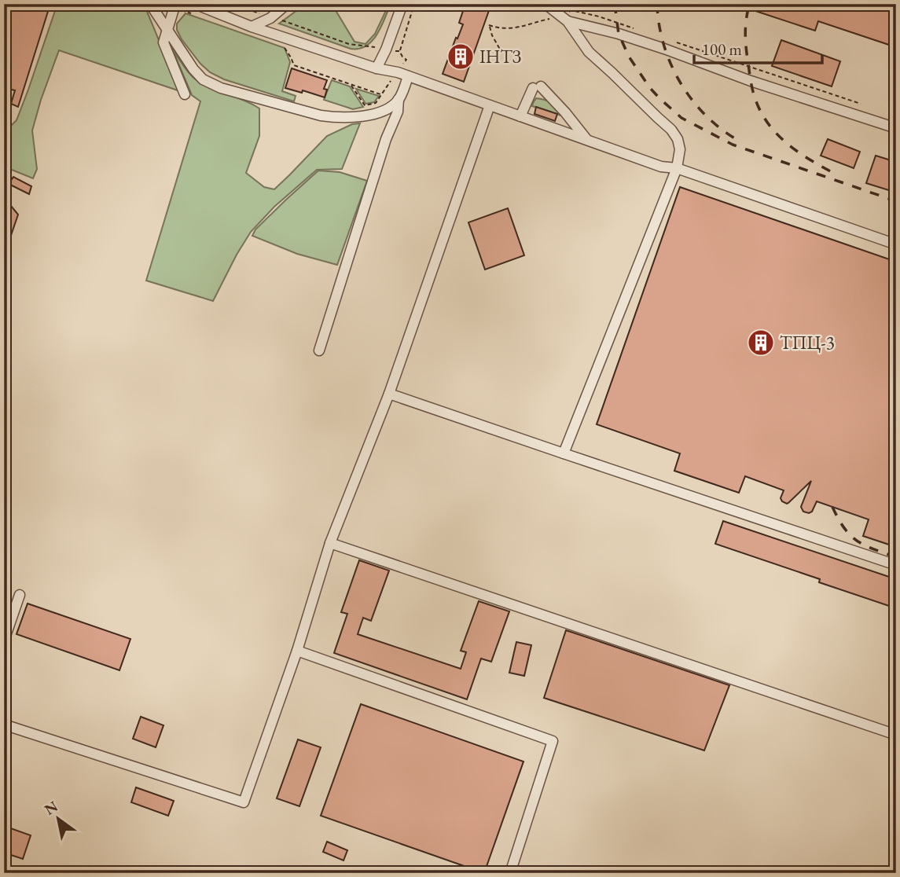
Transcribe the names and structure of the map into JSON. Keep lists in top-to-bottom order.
{
  "places": {
    "building": ["ІНТЗ", "ТПЦ-3"]
  },
  "scale_bar": "100 m",
  "north": "top left"
}
